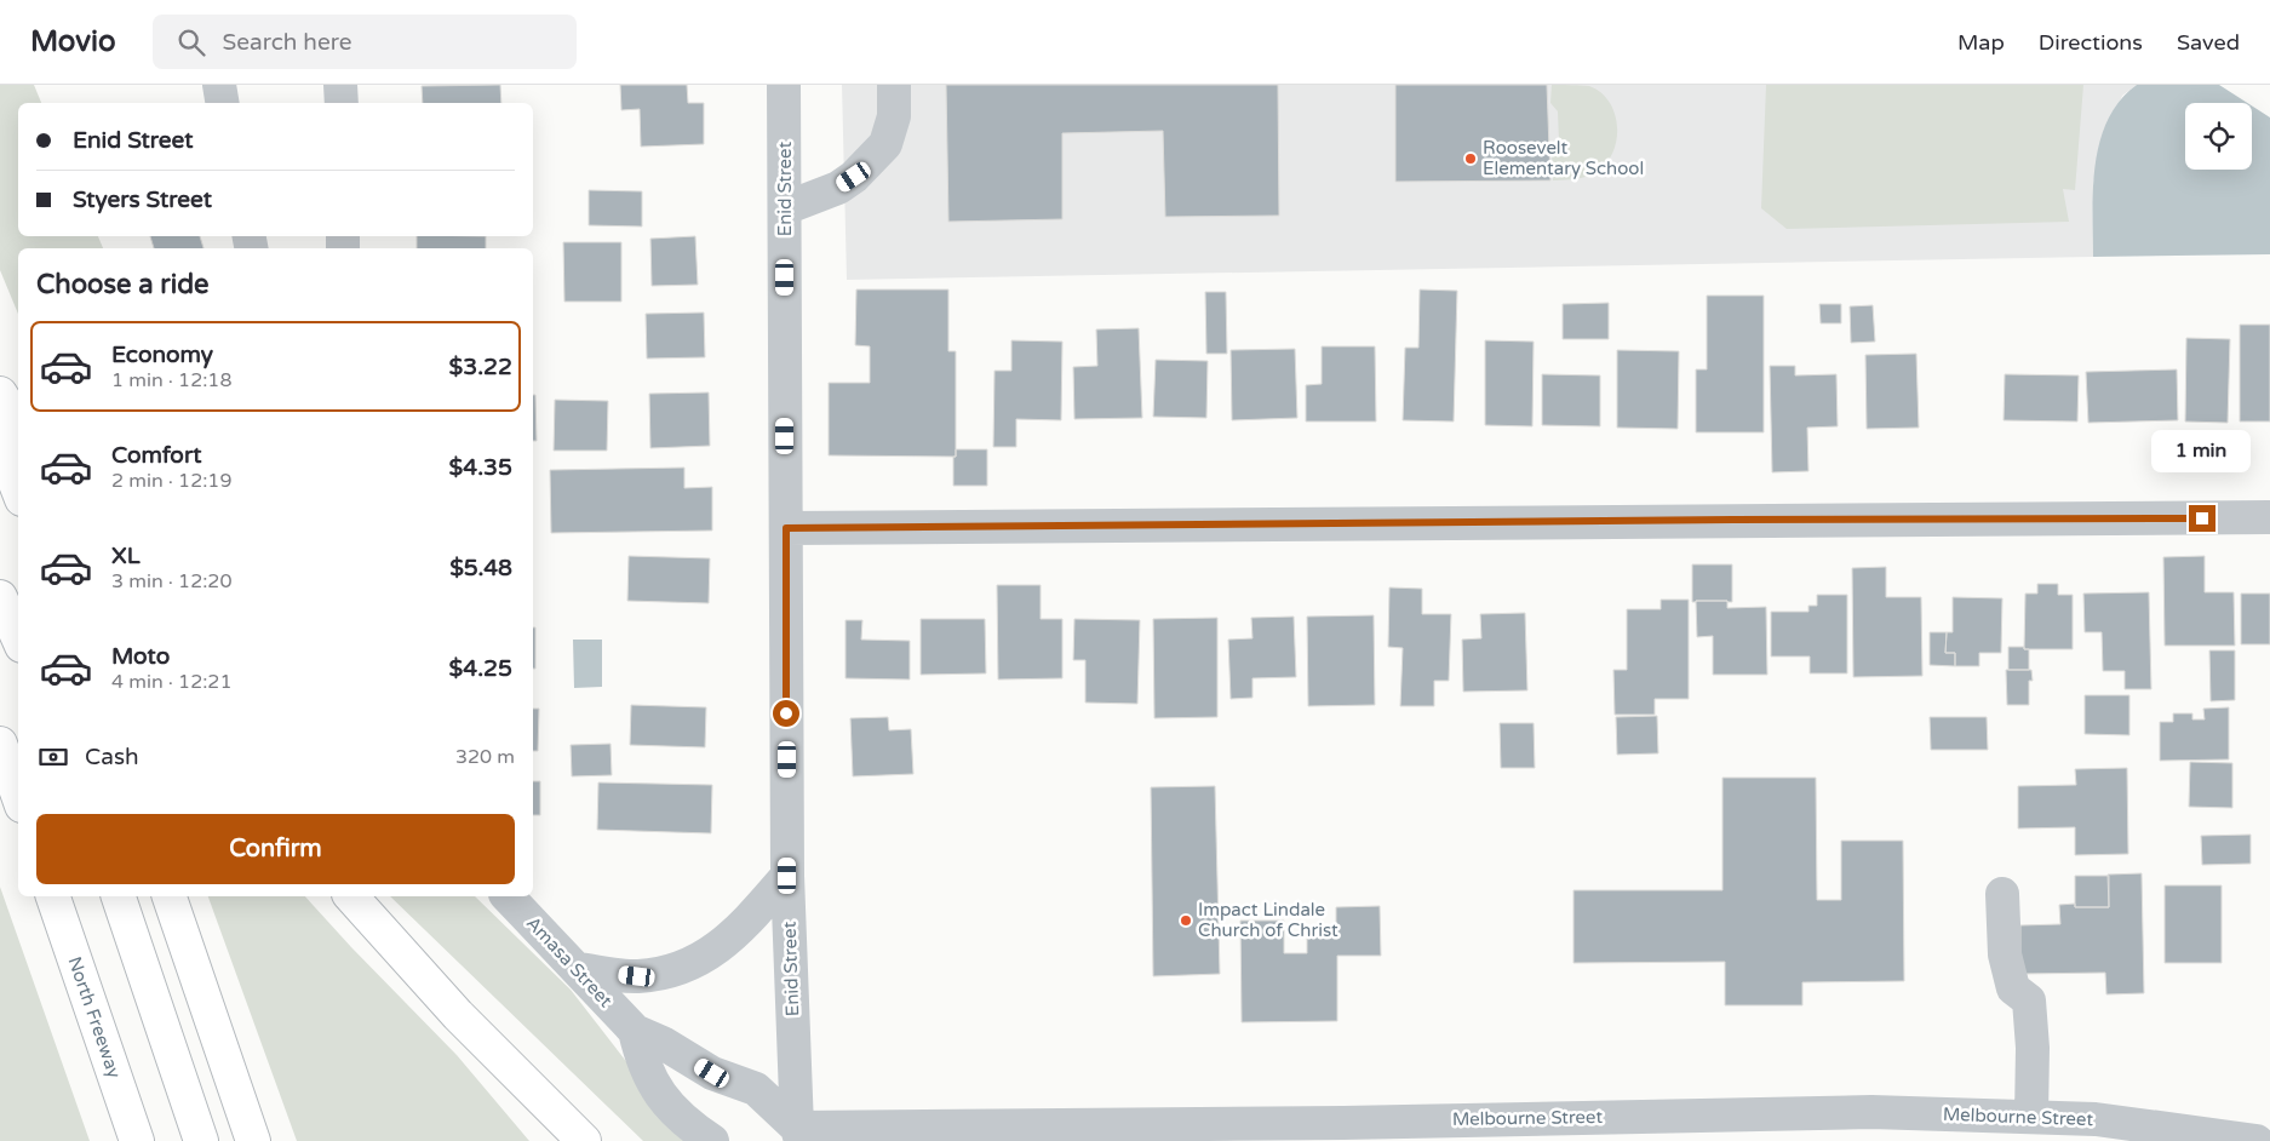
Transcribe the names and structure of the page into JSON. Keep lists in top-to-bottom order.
{
  "streets": {
    "highway": ["North Freeway"],
    "street": ["Enid Street", "Amasa Street", "Melbourne Street"]
  },
  "crossings": [
    ["Enid Street", "Amasa Street"],
    ["Enid Street", "Melbourne Street"],
    ["Amasa Street", "Melbourne Street"]
  ],
  "places": ["Roosevelt Elementary School", "Impact Lindale Church of Christ"],
  "page": {
    "header": "Movio",
    "search": "Search here",
    "nav": ["Map", "Directions", "Saved"],
    "banner": ["Enid Street", "Styers Street"],
    "heading": "Choose a ride",
    "list": [
      {
        "name": "Economy",
        "note": "1 min · 12:18",
        "value": "$3.22"
      },
      {
        "name": "Comfort",
        "note": "2 min · 12:19",
        "value": "$4.35"
      },
      {
        "name": "XL",
        "note": "3 min · 12:20",
        "value": "$5.48"
      },
      {
        "name": "Moto",
        "note": "4 min · 12:21",
        "value": "$4.25"
      }
    ],
    "bubble": "1 min",
    "pay": ["Cash", "320 m"],
    "buttons": "Confirm"
  }
}
